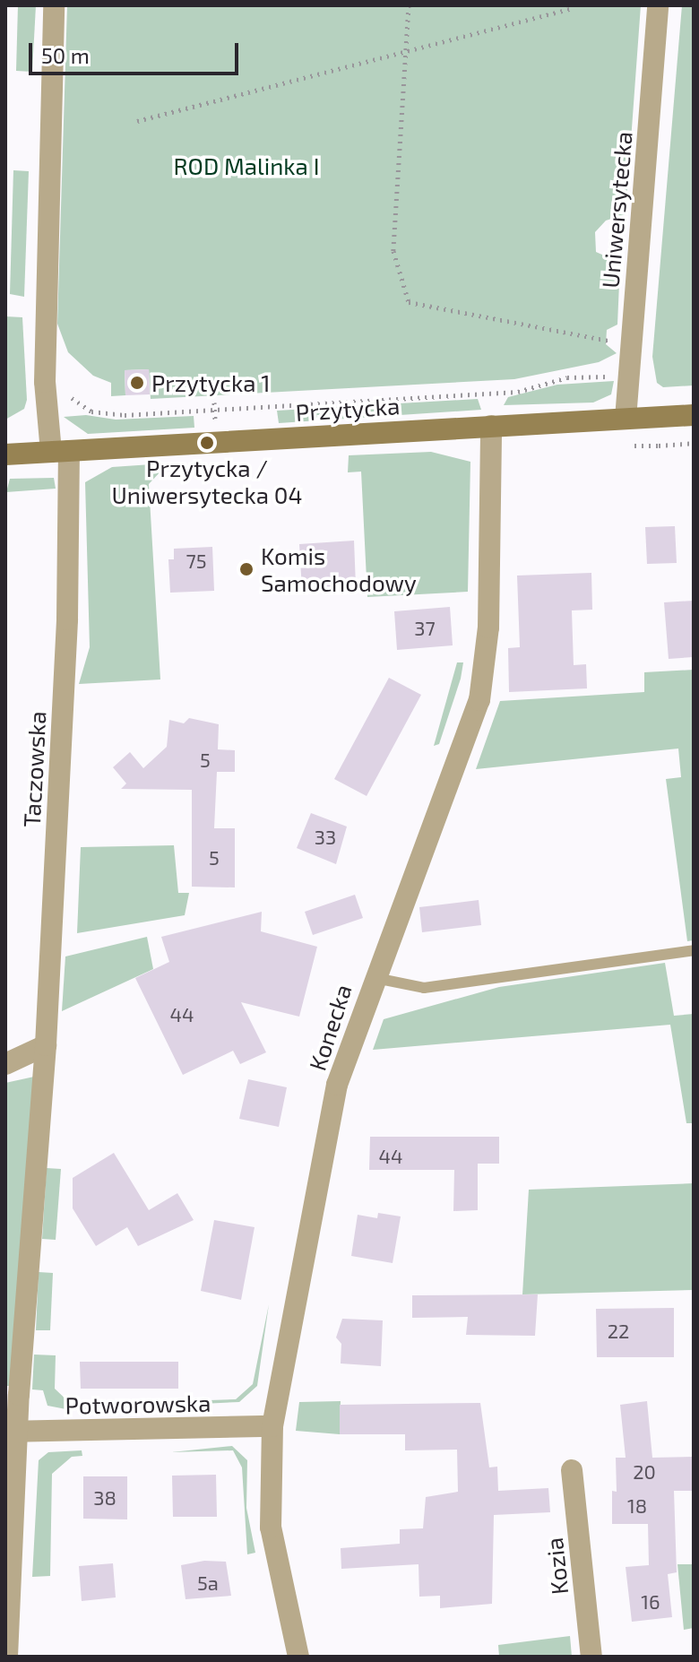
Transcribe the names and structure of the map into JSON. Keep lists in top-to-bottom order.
{
  "streets": {
    "main road": ["Przytycka"],
    "street": [
      "Uniwersytecka",
      "Taczowska",
      "Konecka",
      "Potworowska",
      "Kozia"
    ]
  },
  "crossings": [
    ["Uniwersytecka", "Przytycka"],
    ["Przytycka", "Taczowska"],
    ["Przytycka", "Konecka"],
    ["Taczowska", "Potworowska"],
    ["Konecka", "Potworowska"]
  ],
  "parks": ["ROD Malinka I"],
  "places": ["Przytycka 1", "Przytycka / Uniwersytecka 04", "Komis Samochodowy"],
  "house_numbers": [
    "75",
    "37",
    "5",
    "33",
    "5",
    "44",
    "44",
    "22",
    "20",
    "38",
    "18",
    "5a",
    "16"
  ],
  "scale_bar": "50 m"
}
